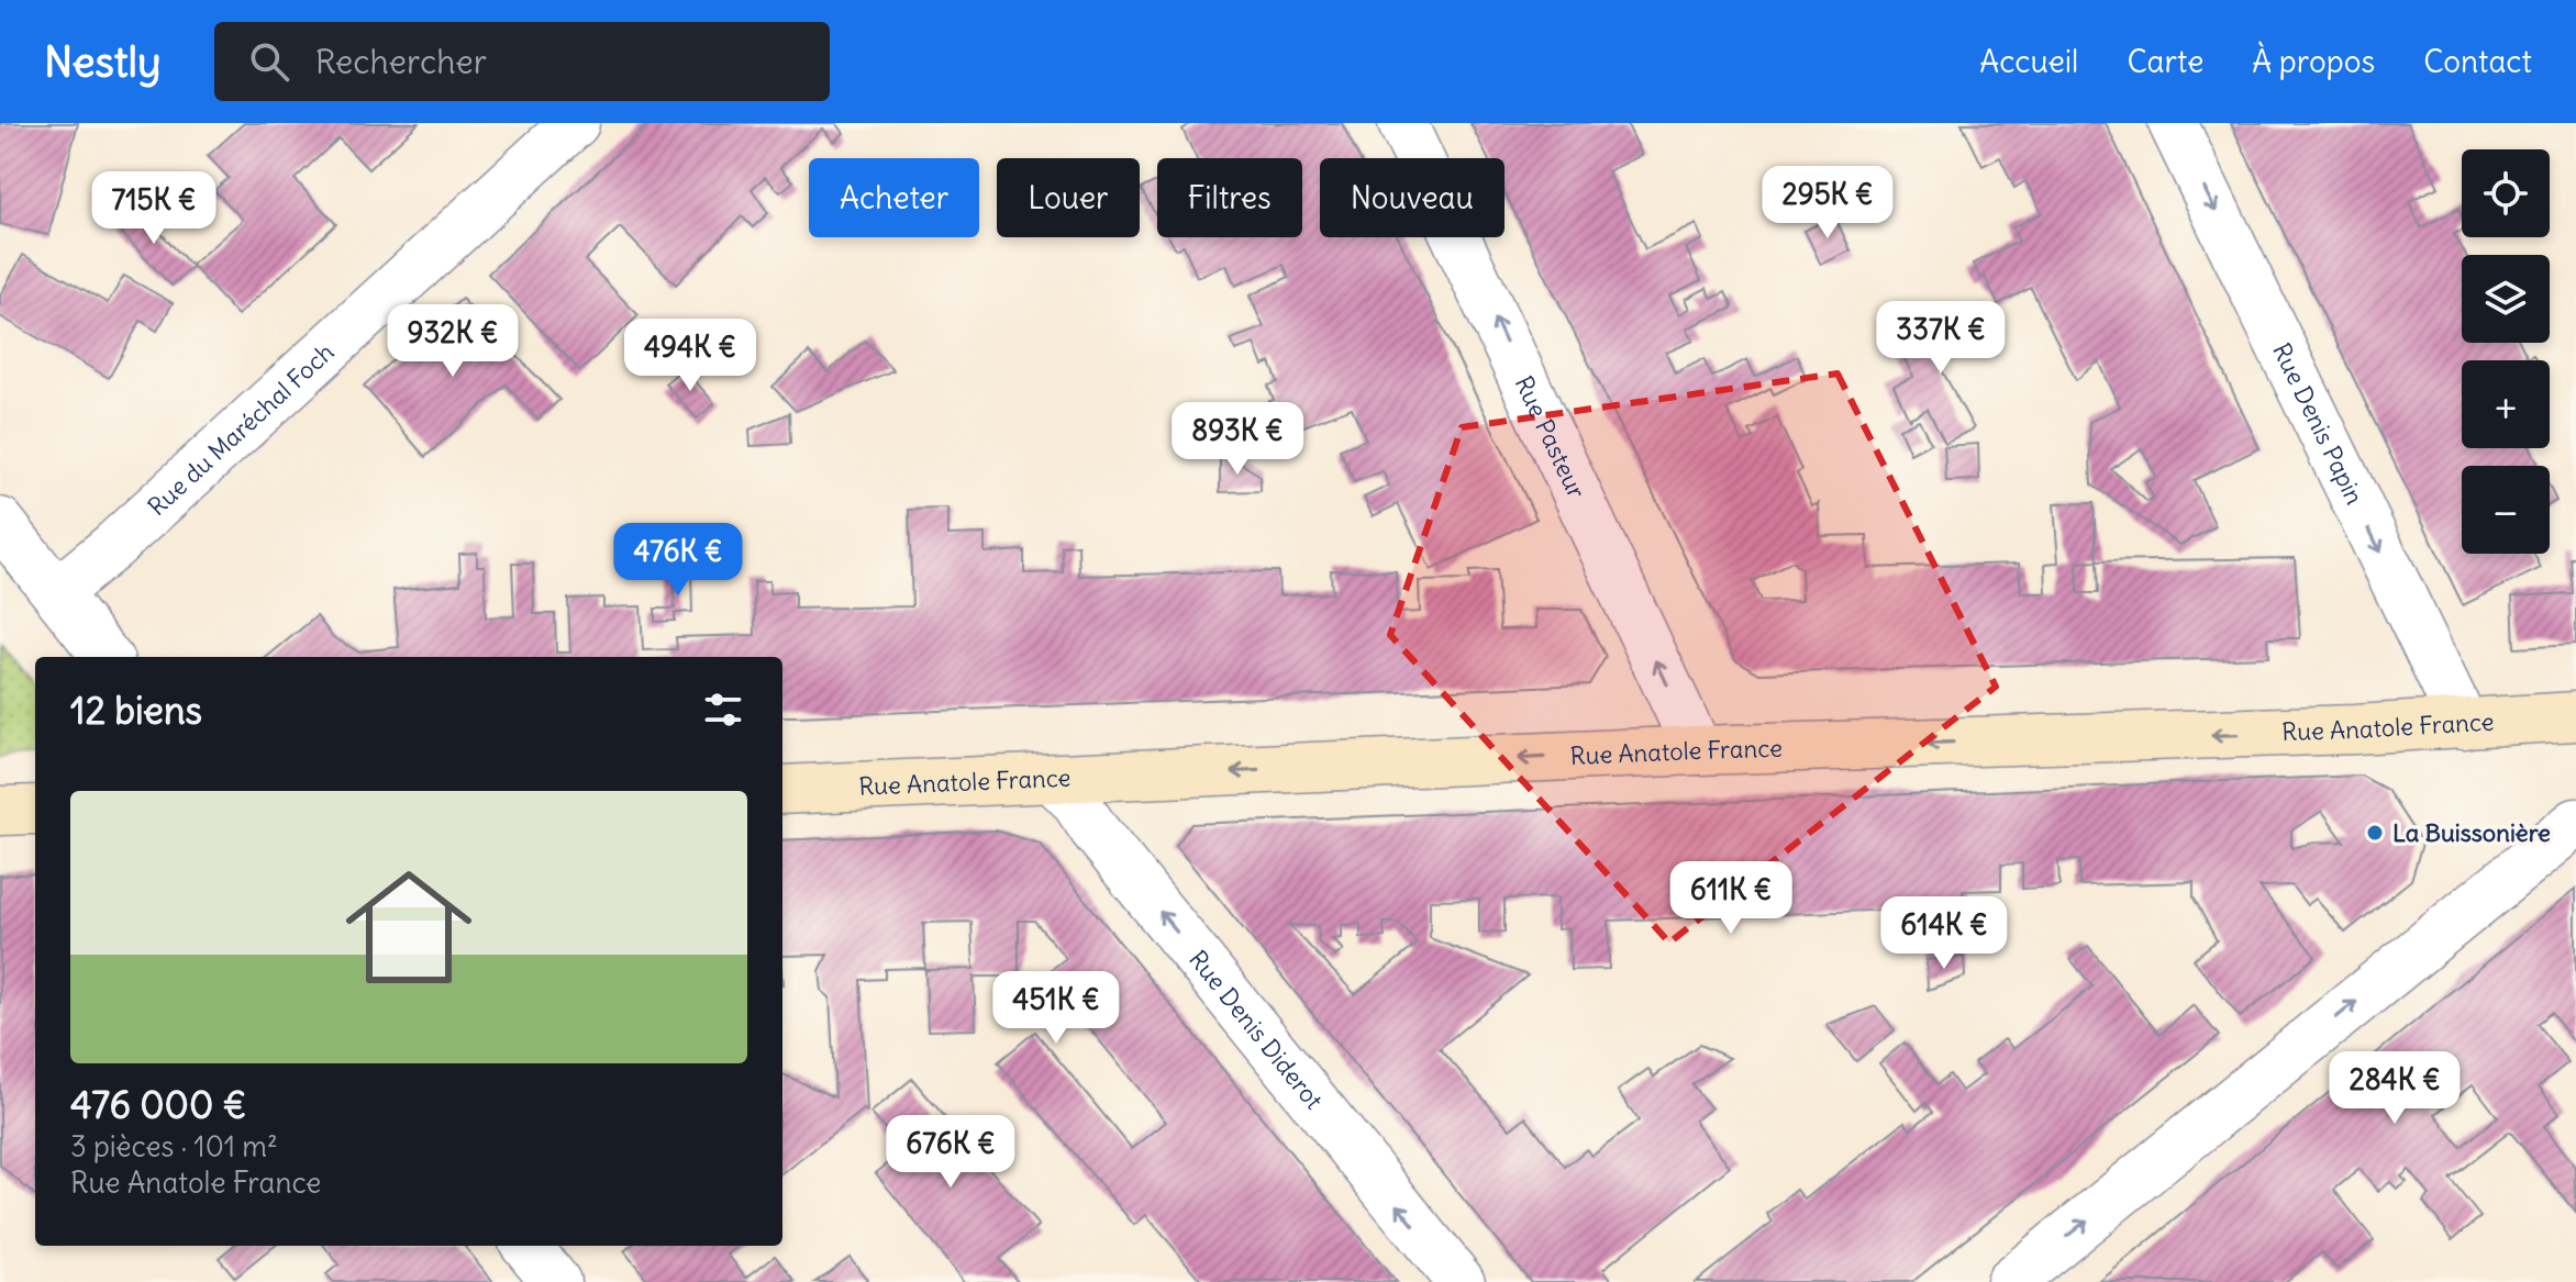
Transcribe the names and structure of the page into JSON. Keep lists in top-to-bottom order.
{
  "streets": {
    "street": [
      "Rue Denis Papin",
      "Rue du Maréchal Foch",
      "Rue Pasteur",
      "Rue Anatole France",
      "Rue Denis Diderot"
    ]
  },
  "crossings": [
    ["Rue Denis Papin", "Rue Anatole France"],
    ["Rue Pasteur", "Rue Anatole France"],
    ["Rue Anatole France", "Rue Denis Diderot"]
  ],
  "one_way": [
    "Rue Denis Papin",
    "Rue Pasteur",
    "Rue Anatole France",
    "Rue Denis Diderot"
  ],
  "places": ["La Buissonière"],
  "page": {
    "header": "Nestly",
    "search": "Rechercher",
    "nav": [
      "Accueil",
      "Carte",
      "À propos",
      "Contact"
    ],
    "map_buttons": ["+", "−"],
    "chip": [
      "Acheter",
      "Louer",
      "Filtres",
      "Nouveau"
    ],
    "price": [
      "295K €",
      "715K €",
      "337K €",
      "932K €",
      "494K €",
      "893K €",
      "476K €",
      "611K €",
      "614K €",
      "451K €",
      "284K €",
      "676K €"
    ],
    "heading": "12 biens",
    "list": [
      {
        "name": "476 000 €",
        "note": "3 pièces · 101 m² · Rue Anatole France"
      }
    ]
  }
}
